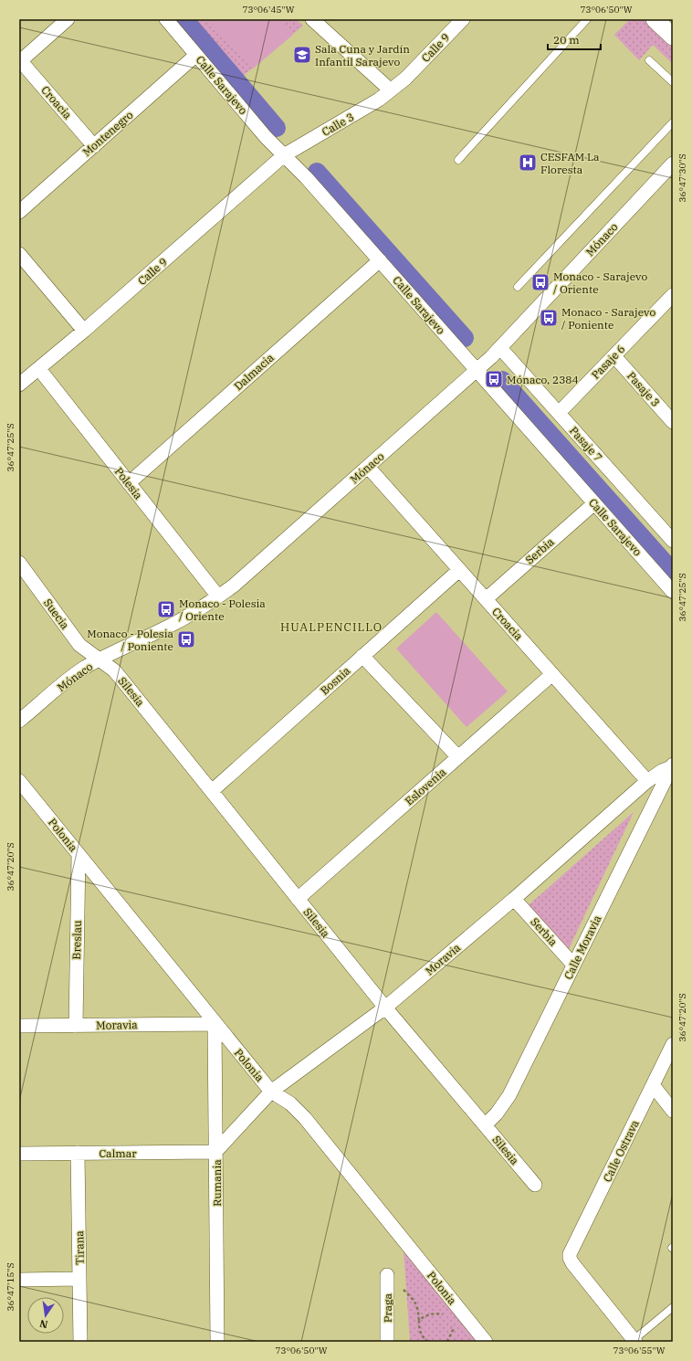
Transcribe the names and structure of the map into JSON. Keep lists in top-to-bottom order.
{
  "streets": {
    "street": [
      "Calle 9",
      "Calle Sarajevo",
      "Croacia",
      "Calle 3",
      "Montenegro",
      "Mónaco",
      "Pasaje 6",
      "Dalmacia",
      "Pasaje 3",
      "Pasaje 7",
      "Polesia",
      "Serbia",
      "Suecia",
      "Bosnia",
      "Silesia",
      "Eslovenia",
      "Polonia",
      "Breslau",
      "Calle Moravia",
      "Moravia",
      "Calle Ostrava",
      "Calmar",
      "Rumania",
      "Tirana",
      "Praga"
    ]
  },
  "crossings": [
    ["Calle 9", "Calle Sarajevo"],
    ["Calle 9", "Calle 3"],
    ["Calle 9", "Polesia"],
    ["Calle Sarajevo", "Calle 3"],
    ["Calle Sarajevo", "Montenegro"],
    ["Calle Sarajevo", "Mónaco"],
    ["Calle Sarajevo", "Dalmacia"],
    ["Calle Sarajevo", "Serbia"],
    ["Croacia", "Montenegro"],
    ["Croacia", "Mónaco"],
    ["Croacia", "Serbia"],
    ["Croacia", "Bosnia"],
    ["Croacia", "Eslovenia"],
    ["Croacia", "Moravia"],
    ["Mónaco", "Pasaje 7"],
    ["Mónaco", "Polesia"],
    ["Mónaco", "Suecia"],
    ["Mónaco", "Silesia"],
    ["Pasaje 6", "Pasaje 3"],
    ["Pasaje 6", "Pasaje 7"],
    ["Dalmacia", "Polesia"],
    ["Serbia", "Calle Moravia"],
    ["Serbia", "Moravia"],
    ["Suecia", "Silesia"],
    ["Bosnia", "Silesia"],
    ["Silesia", "Eslovenia"],
    ["Silesia", "Calle Moravia"],
    ["Silesia", "Moravia"],
    ["Polonia", "Breslau"],
    ["Polonia", "Moravia"],
    ["Polonia", "Rumania"],
    ["Breslau", "Moravia"],
    ["Calle Moravia", "Moravia"],
    ["Moravia", "Calmar"],
    ["Moravia", "Rumania"],
    ["Calmar", "Rumania"],
    ["Calmar", "Tirana"]
  ],
  "districts": ["HUALPENCILLO"],
  "places": {
    "school or university": ["Sala Cuna y Jardín Infantil Sarajevo"],
    "hospital": ["CESFAM La Floresta"],
    "bus stop": [
      "Monaco - Sarajevo / Oriente",
      "Monaco - Sarajevo / Poniente",
      "Mónaco, 2384",
      "Monaco - Polesia / Oriente",
      "Monaco - Polesia / Poniente"
    ]
  },
  "scale_bar": "20 m",
  "north": "bottom",
  "coordinates": [
    "73°06'45\"W",
    "73°06'50\"W",
    "36°47'30\"S",
    "36°47'25\"S",
    "36°47'20\"S",
    "36°47'15\"S",
    "73°06'55\"W"
  ]
}
